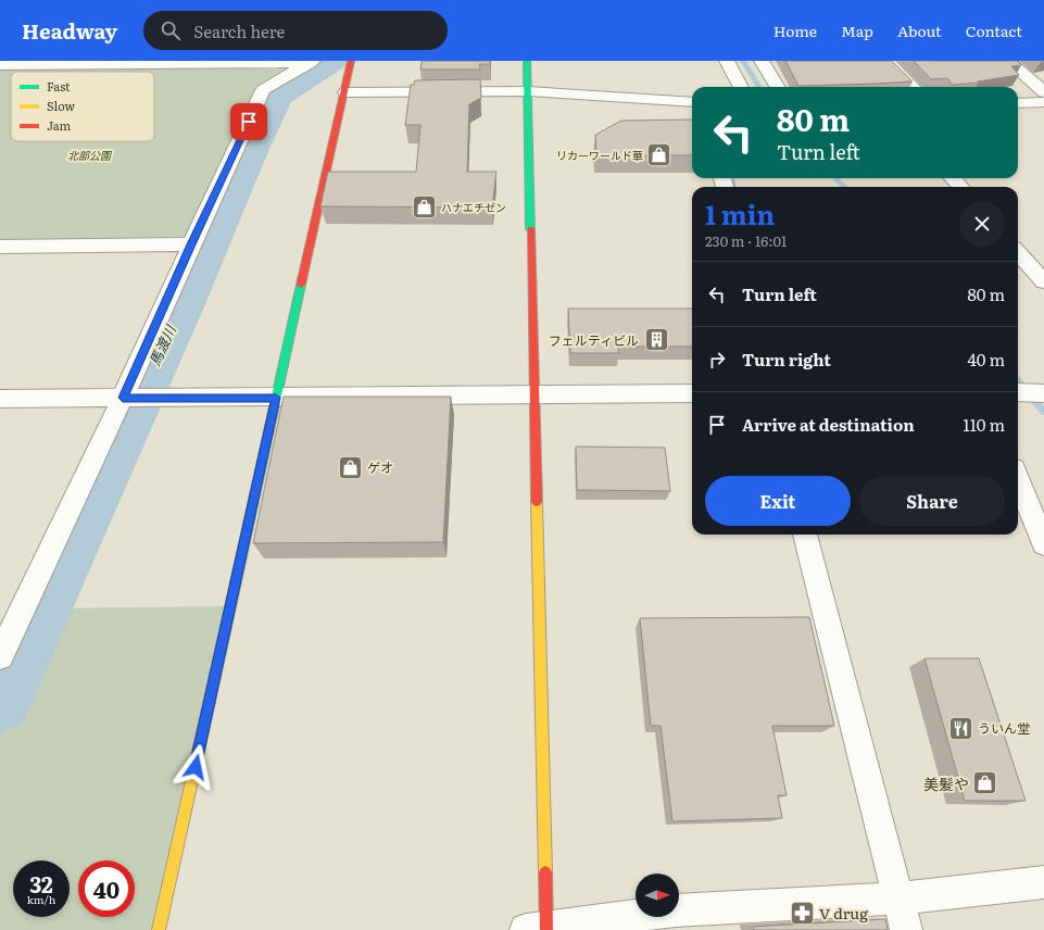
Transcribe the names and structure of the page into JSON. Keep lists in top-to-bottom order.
{
  "water": ["馬渡川"],
  "parks": ["北部公園"],
  "places": {
    "shop": [
      "リカーワールド華",
      "ハナエチゼン",
      "ゲオ",
      "美髪や"
    ],
    "building": ["フェルティビル"],
    "restaurant": ["ういん堂"],
    "pharmacy": ["V drug"]
  },
  "legend": ["Fast", "Slow", "Jam"],
  "north": "right",
  "page": {
    "header": "Headway",
    "search": "Search here",
    "nav": [
      "Home",
      "Map",
      "About",
      "Contact"
    ],
    "turn": ["80 m", "Turn left"],
    "heading": ["1 min", "230 m · 16:01"],
    "list": [
      {
        "name": "Turn left",
        "value": "80 m"
      },
      {
        "name": "Turn right",
        "value": "40 m"
      },
      {
        "name": "Arrive at destination",
        "value": "110 m"
      }
    ],
    "buttons": ["Exit", "Share"],
    "speed": "32 km/h",
    "limit": "40"
  }
}
